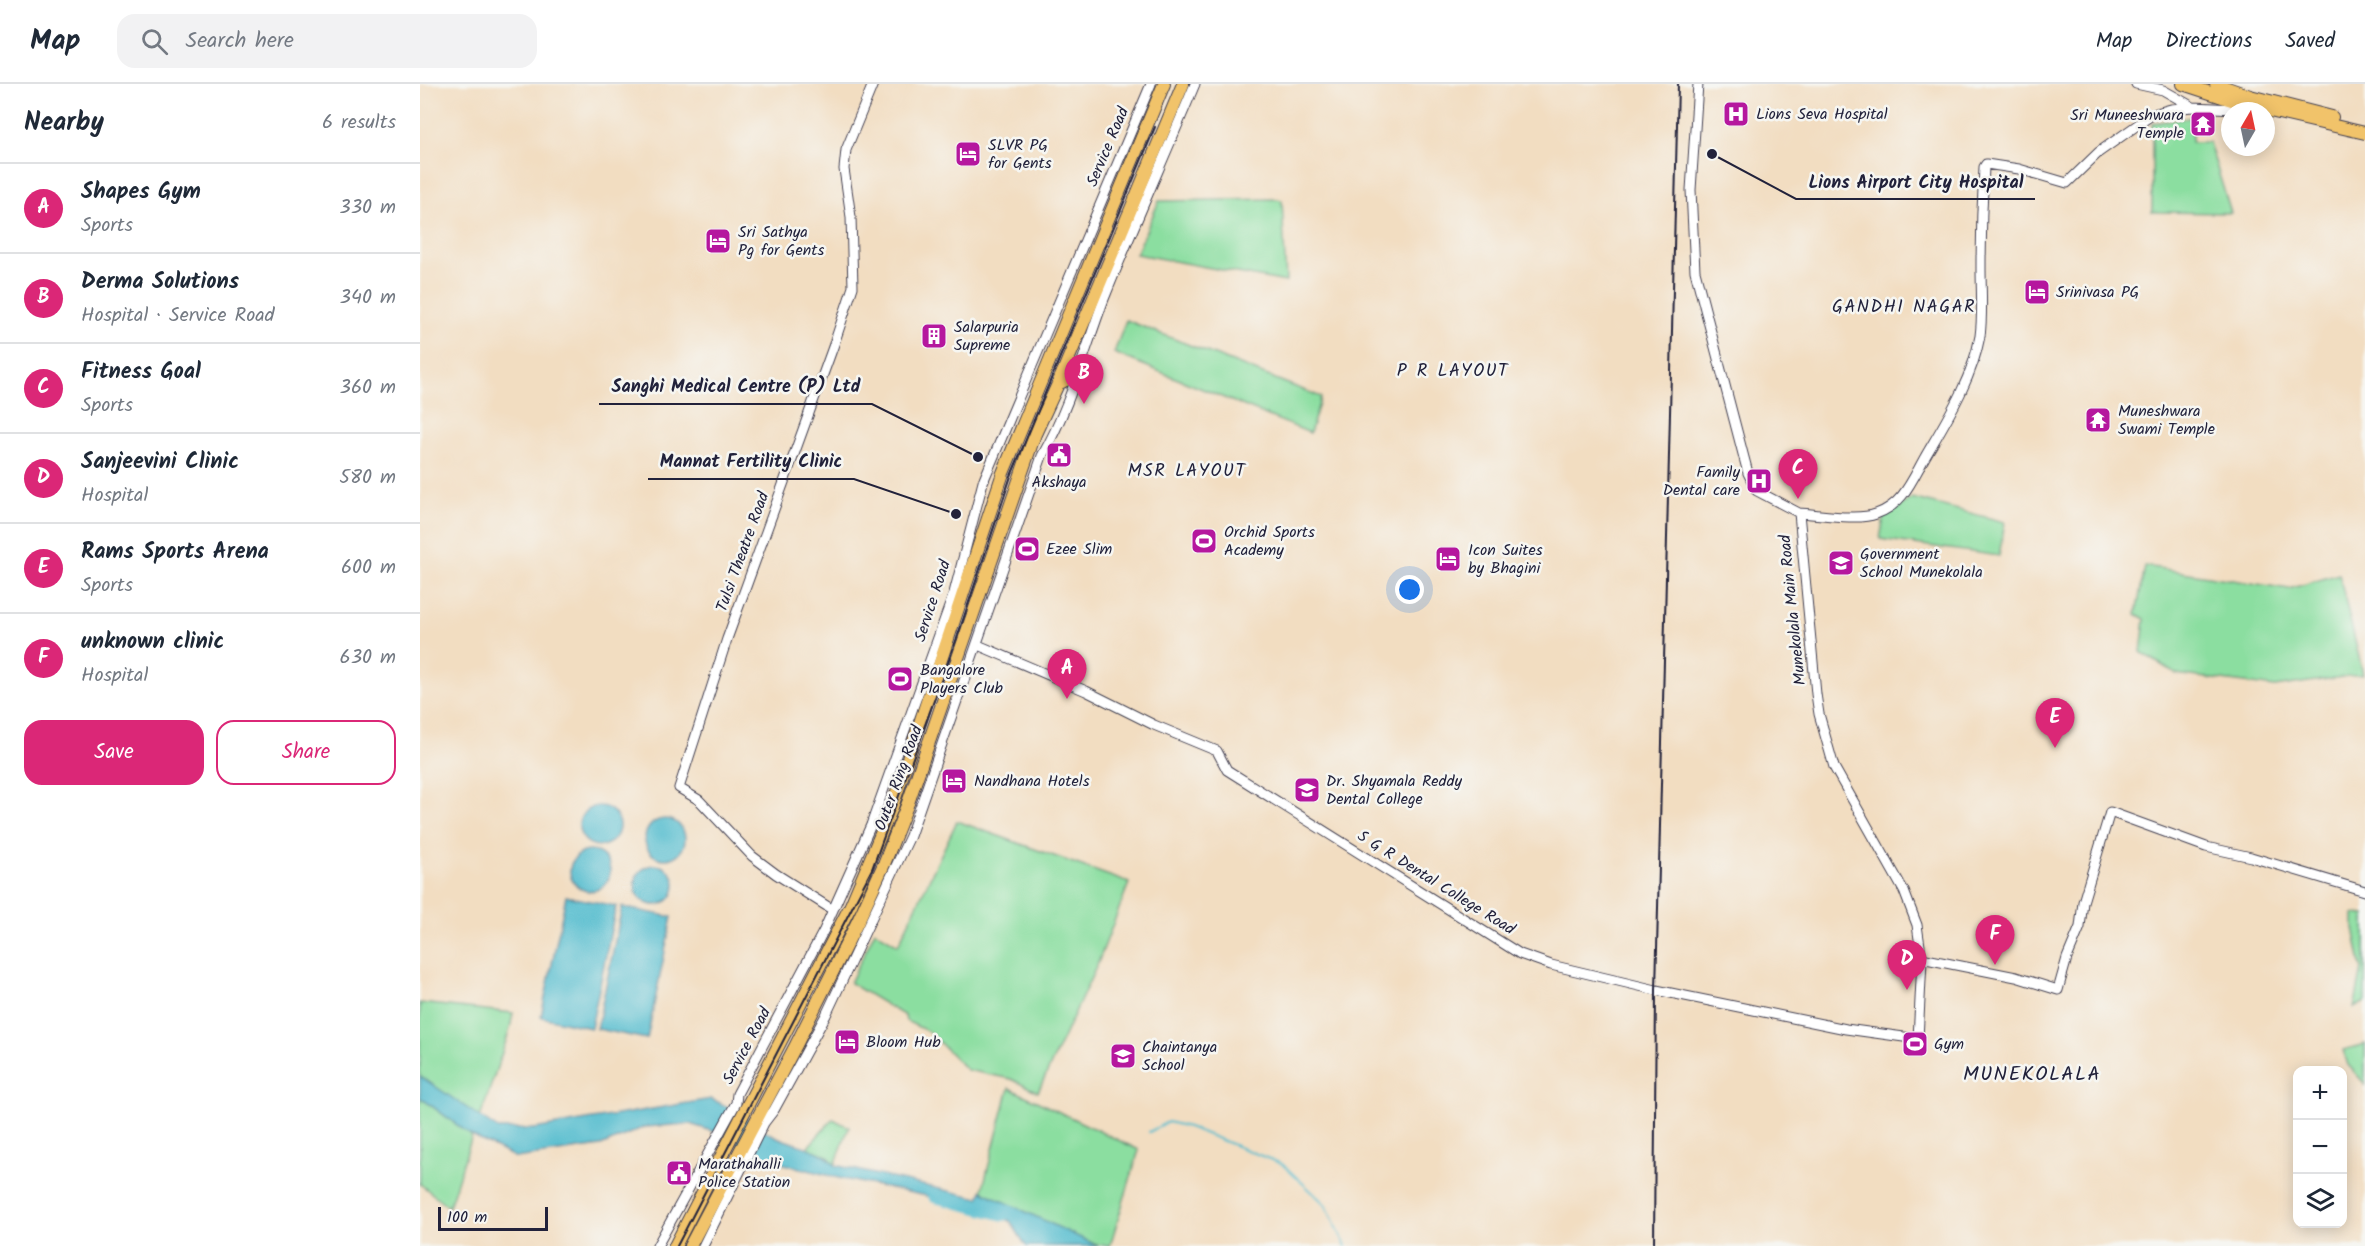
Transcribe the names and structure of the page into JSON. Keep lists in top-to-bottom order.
{
  "streets": {
    "main road": ["Outer Ring Road"],
    "street": [
      "Service Road",
      "Tulsi Theatre Road",
      "Munekolala Main Road",
      "S G R Dental College Road"
    ]
  },
  "crossings": [
    ["Service Road", "Tulsi Theatre Road"],
    ["Service Road", "Outer Ring Road"],
    ["Munekolala Main Road", "S G R Dental College Road"]
  ],
  "districts": [
    "GANDHI NAGAR",
    "P R LAYOUT",
    "MSR LAYOUT",
    "MUNEKOLALA"
  ],
  "places": {
    "hospital": ["Lions Seva Hospital", "Family Dental care"],
    "temple": ["Sri Muneeshwara Temple", "Muneshwara Swami Temple"],
    "hotel": [
      "SLVR PG for Gents",
      "Sri Sathya Pg for Gents",
      "Srinivasa PG",
      "Icon Suites by Bhagini",
      "Nandhana Hotels",
      "Bloom Hub"
    ],
    "other": ["Lions Airport City Hospital", "Sanghi Medical Centre (P) Ltd", "Mannat Fertility Clinic"],
    "building": ["Salarpuria Supreme"],
    "public building": ["Akshaya", "Marathahalli Police Station"],
    "sports": [
      "Orchid Sports Academy",
      "Ezee Slim",
      "Bangalore Players Club",
      "Gym"
    ],
    "school or university": ["Government School Munekolala", "Dr. Shyamala Reddy Dental College", "Chaintanya School"]
  },
  "scale_bar": "100 m",
  "north": "top",
  "page": {
    "header": "Map",
    "search": "Search here",
    "nav": ["Map", "Directions", "Saved"],
    "heading": ["Nearby", "6 results"],
    "list": [
      {
        "mark": "A",
        "name": "Shapes Gym",
        "note": "Sports",
        "value": "330 m"
      },
      {
        "mark": "B",
        "name": "Derma Solutions",
        "note": "Hospital · Service Road",
        "value": "340 m"
      },
      {
        "mark": "C",
        "name": "Fitness Goal",
        "note": "Sports",
        "value": "360 m"
      },
      {
        "mark": "D",
        "name": "Sanjeevini Clinic",
        "note": "Hospital",
        "value": "580 m"
      },
      {
        "mark": "E",
        "name": "Rams Sports Arena",
        "note": "Sports",
        "value": "600 m"
      },
      {
        "mark": "F",
        "name": "unknown clinic",
        "note": "Hospital",
        "value": "630 m"
      }
    ],
    "pins": [
      "B",
      "C",
      "A",
      "E",
      "F",
      "D"
    ],
    "buttons": ["Save", "Share"],
    "map_buttons": ["+", "−"],
    "scale": "100 m"
  }
}
